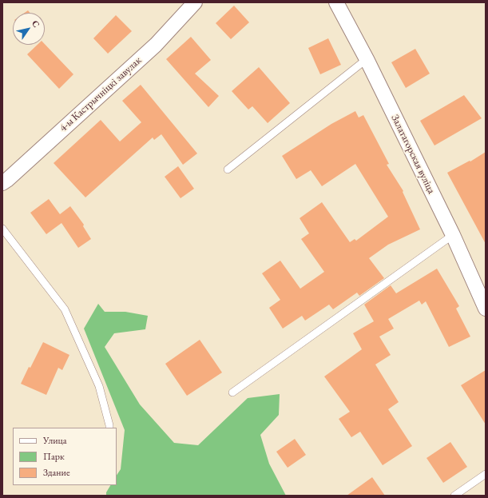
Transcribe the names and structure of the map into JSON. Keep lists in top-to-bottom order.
{
  "streets": {
    "street": ["4-ы Кастрычніцкі завулак", "Залатагорская вуліца"]
  },
  "legend": ["Улица", "Парк", "Здание"],
  "north": "top right"
}
